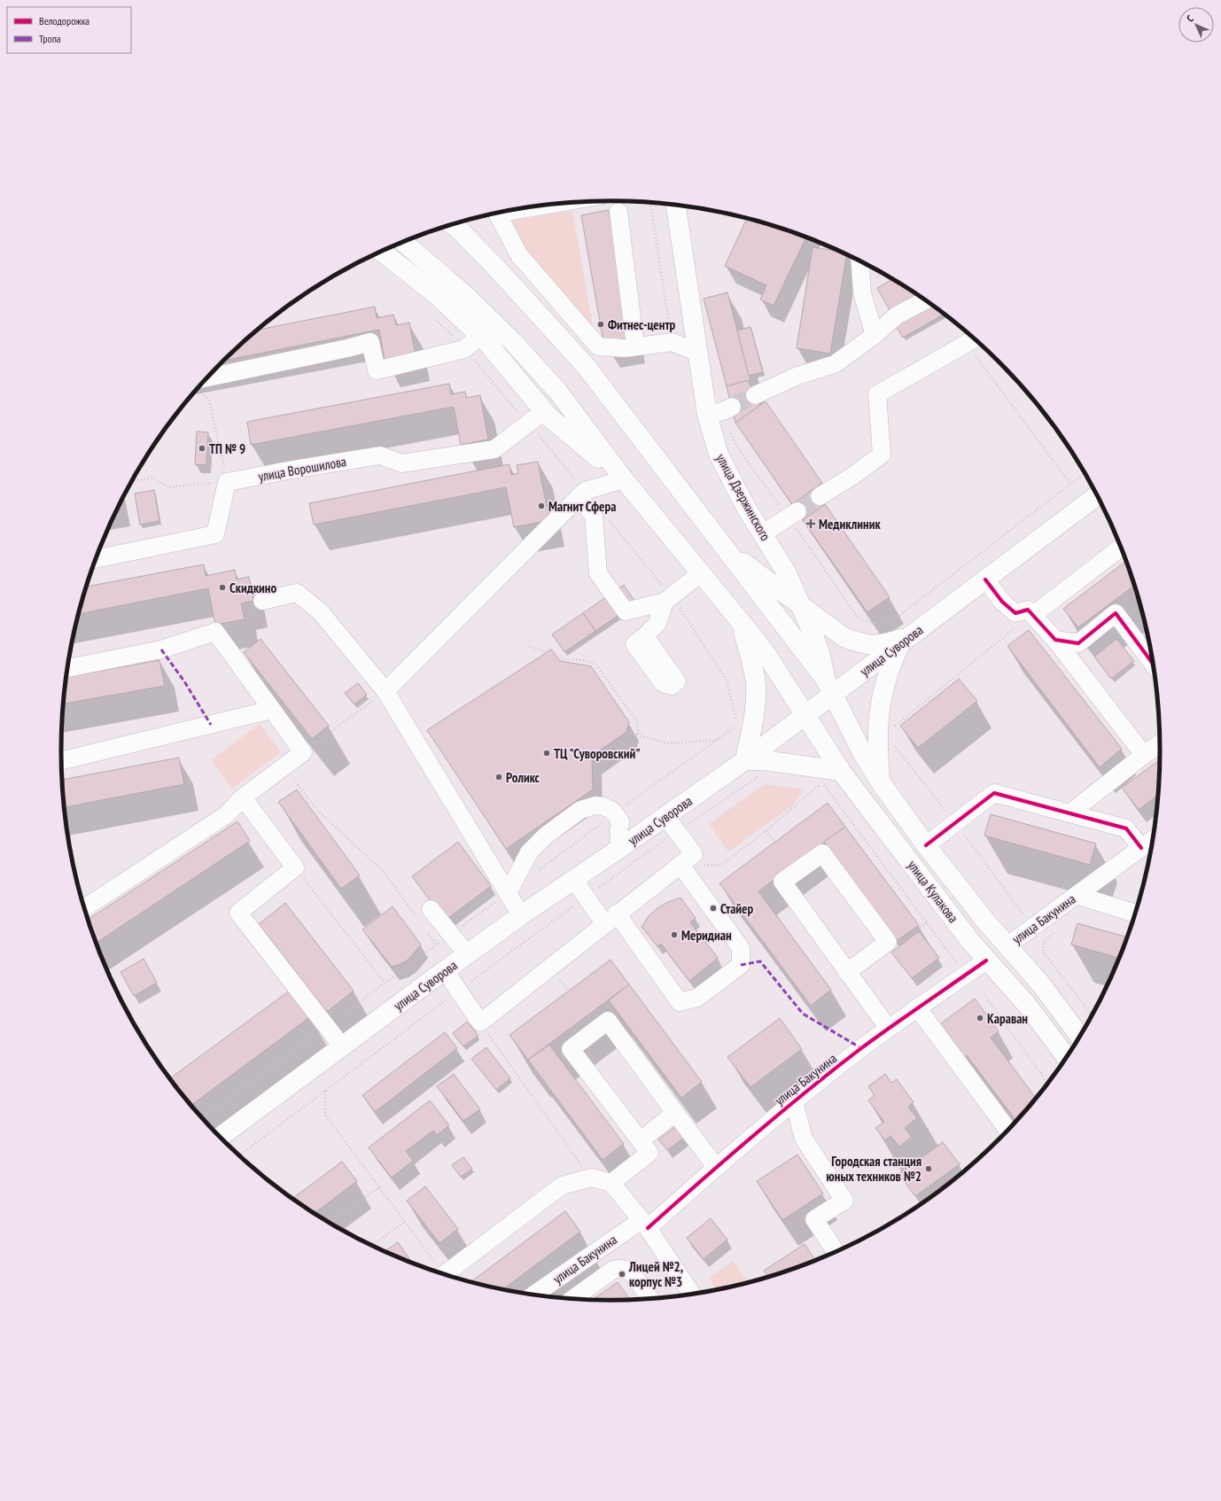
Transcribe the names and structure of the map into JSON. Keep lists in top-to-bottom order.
{
  "streets": {
    "main road": [
      "улица Дзержинского",
      "улица Суворова",
      "улица Кулакова",
      "улица Бакунина"
    ],
    "street": ["улица Ворошилова"]
  },
  "crossings": [
    ["улица Дзержинского", "улица Суворова"],
    ["улица Дзержинского", "улица Кулакова"],
    ["улица Суворова", "улица Кулакова"],
    ["улица Кулакова", "улица Бакунина"]
  ],
  "places": {
    "other": [
      "Фитнес-центр",
      "ТП № 9",
      "Магнит Сфера",
      "Скидкино",
      "ТЦ \"Суворовский\"",
      "Роликс",
      "Стайер",
      "Меридиан",
      "Караван",
      "Городская станция юных техников №2",
      "Лицей №2, корпус №3"
    ],
    "health": ["Медиклиник"]
  },
  "legend": ["Велодорожка", "Тропа"],
  "north": "top left"
}
